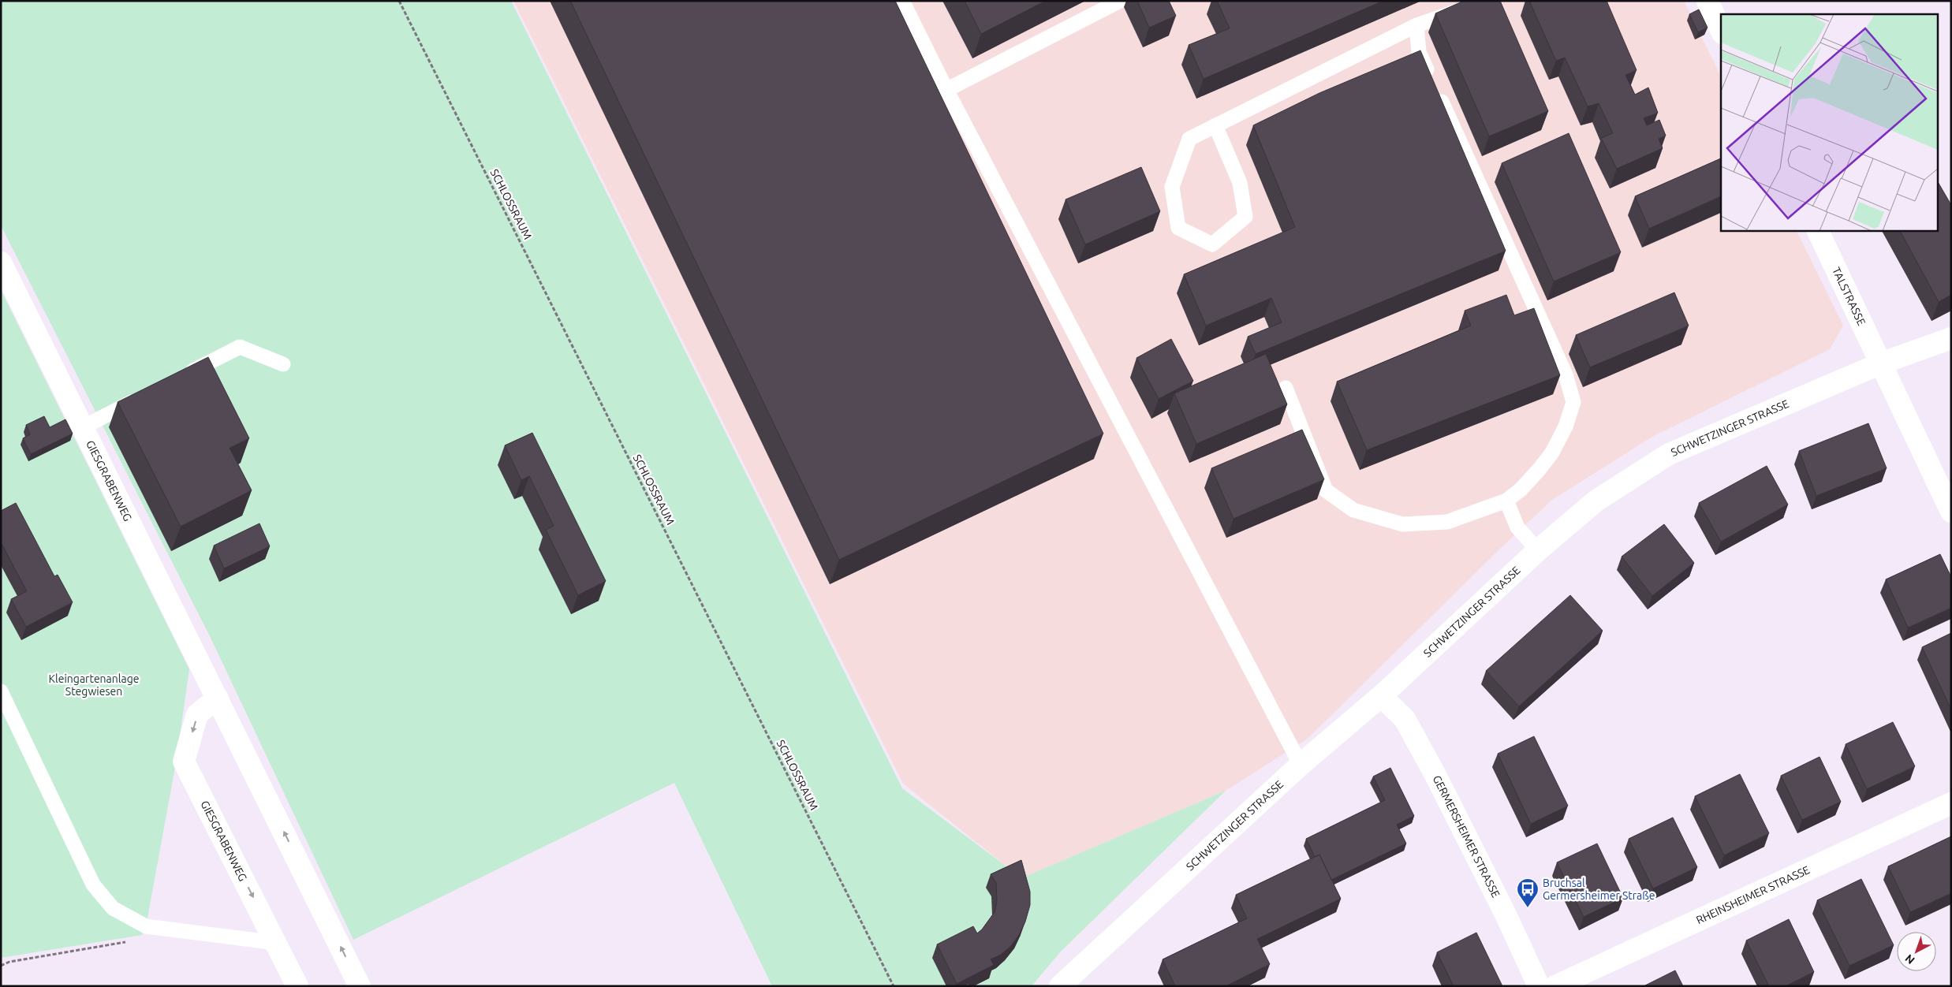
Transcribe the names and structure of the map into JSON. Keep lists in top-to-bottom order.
{
  "streets": {
    "street": [
      "TALSTRASSE",
      "SCHWETZINGER STRASSE",
      "GIESGRABENWEG",
      "GERMERSHEIMER STRASSE",
      "RHEINSHEIMER STRASSE"
    ],
    "path": ["SCHLOSSRAUM"]
  },
  "crossings": [
    ["TALSTRASSE", "SCHWETZINGER STRASSE"],
    ["SCHWETZINGER STRASSE", "GERMERSHEIMER STRASSE"]
  ],
  "parks": ["Kleingartenanlage Stegwiesen"],
  "places": {
    "bus stop": ["Bruchsal Germersheimer Straße"]
  },
  "north": "bottom left"
}
